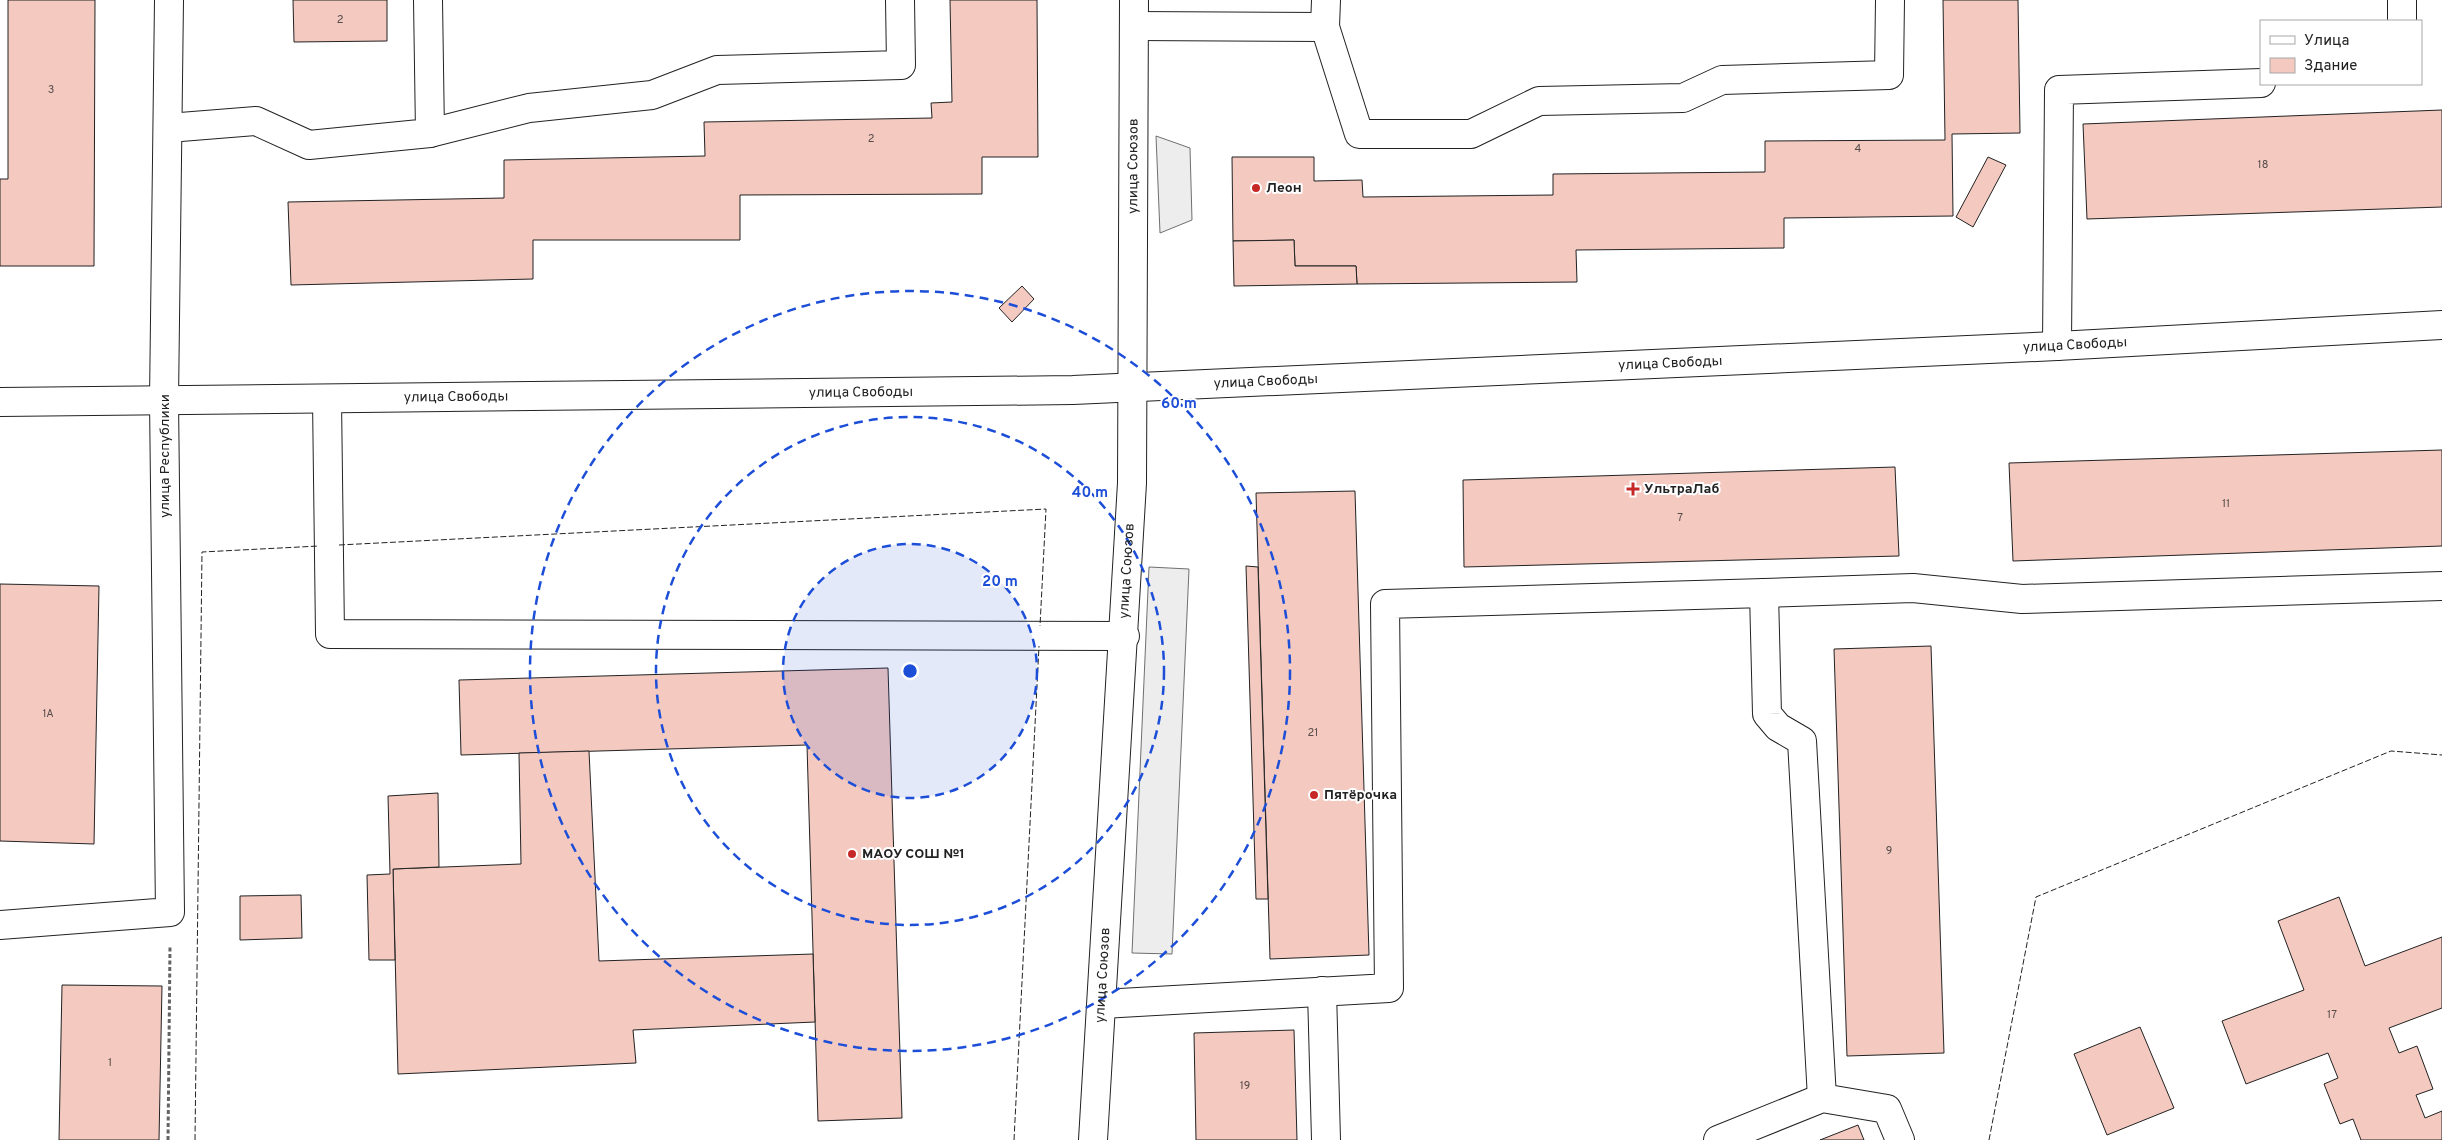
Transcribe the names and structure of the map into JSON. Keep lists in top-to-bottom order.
{
  "streets": {
    "street": ["улица Союзов", "улица Свободы", "улица Республики"]
  },
  "crossings": [
    ["улица Союзов", "улица Свободы"],
    ["улица Свободы", "улица Республики"]
  ],
  "places": {
    "other": ["Леон", "Пятёрочка", "МАОУ СОШ №1"],
    "health": ["УльтраЛаб"]
  },
  "house_numbers": [
    "2",
    "3",
    "2",
    "4",
    "18",
    "11",
    "7",
    "1А",
    "21",
    "9",
    "17",
    "1",
    "19"
  ],
  "legend": ["Улица", "Здание"],
  "rings": ["60 m", "40 m", "20 m"]
}
